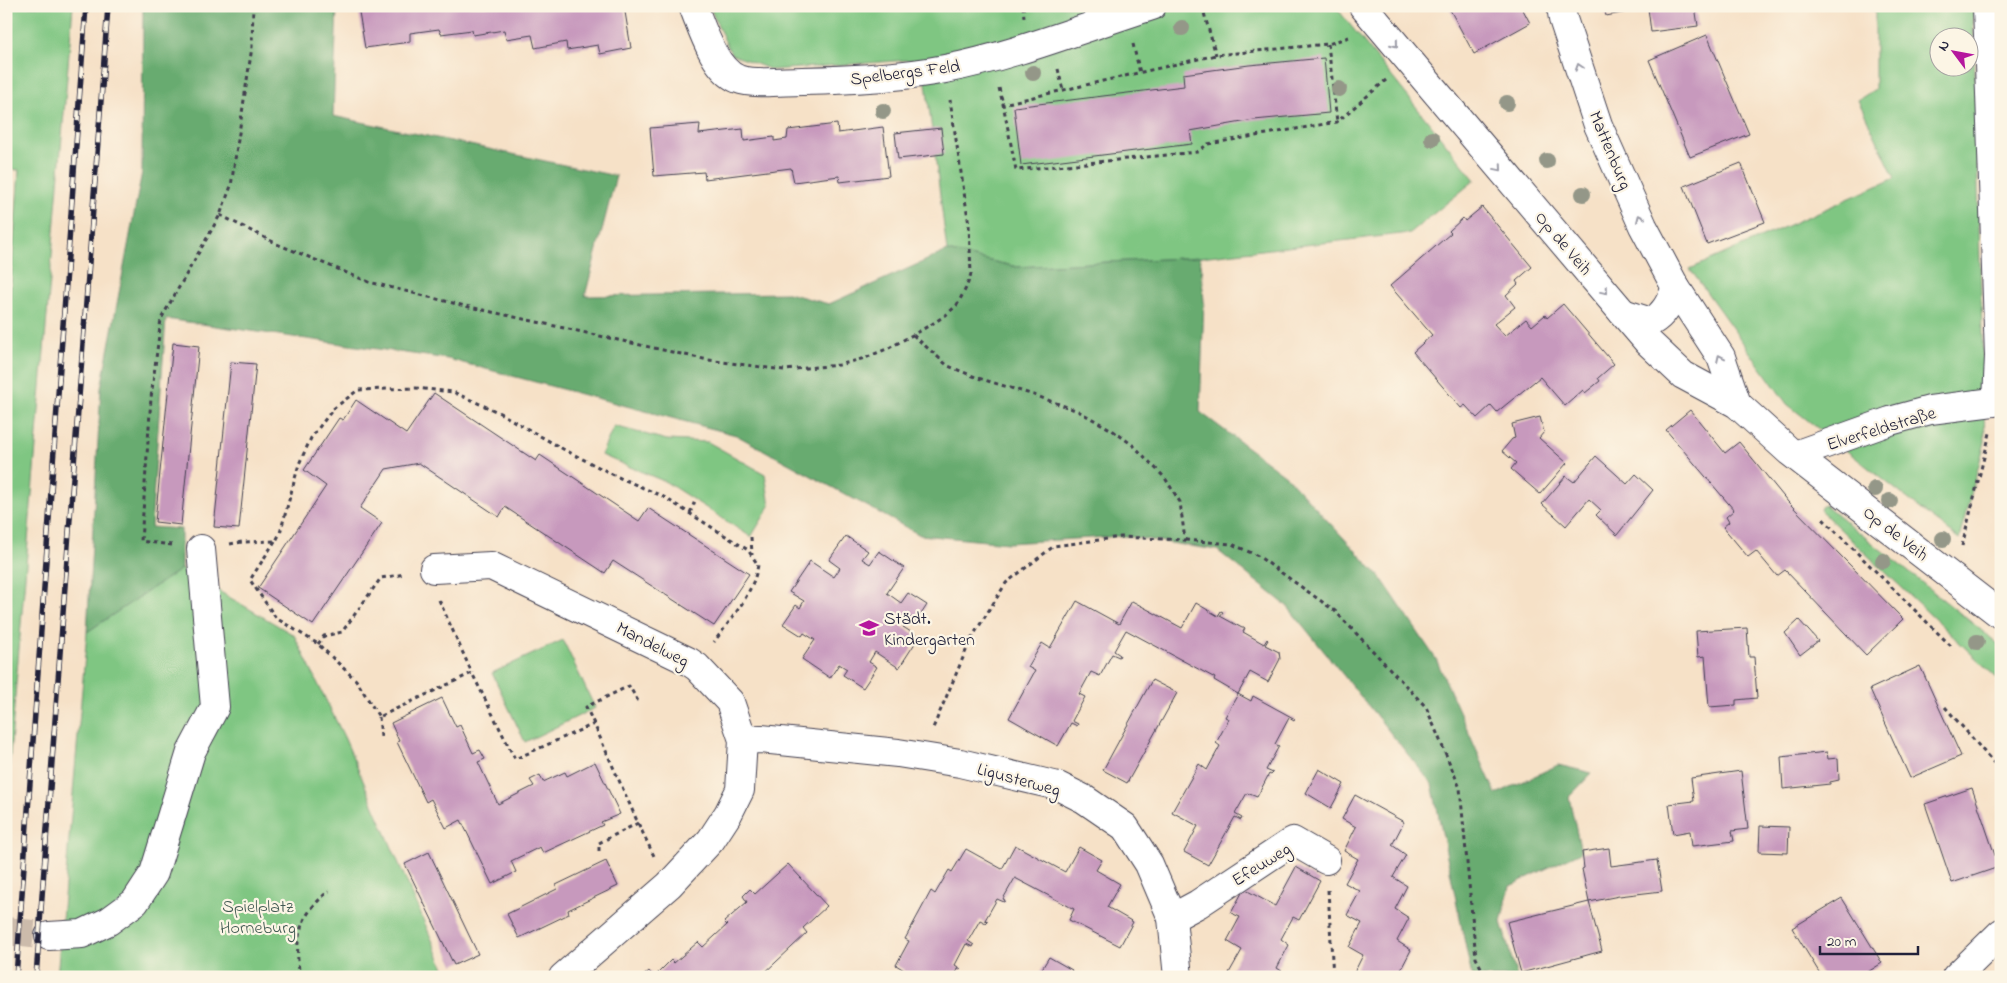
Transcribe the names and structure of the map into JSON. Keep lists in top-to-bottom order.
{
  "streets": {
    "street": [
      "Spelbergs Feld",
      "Mattenburg",
      "Op de Veih",
      "Elverfeldstraße",
      "Mandelweg",
      "Ligusterweg",
      "Efeuweg"
    ]
  },
  "crossings": [
    ["Mattenburg", "Op de Veih"],
    ["Op de Veih", "Elverfeldstraße"],
    ["Mandelweg", "Ligusterweg"],
    ["Ligusterweg", "Efeuweg"]
  ],
  "one_way": ["Mattenburg"],
  "parks": ["Spielplatz Horneburg"],
  "places": {
    "school or university": ["Städt. Kindergarten"]
  },
  "scale_bar": "20 m",
  "north": "top left"
}
